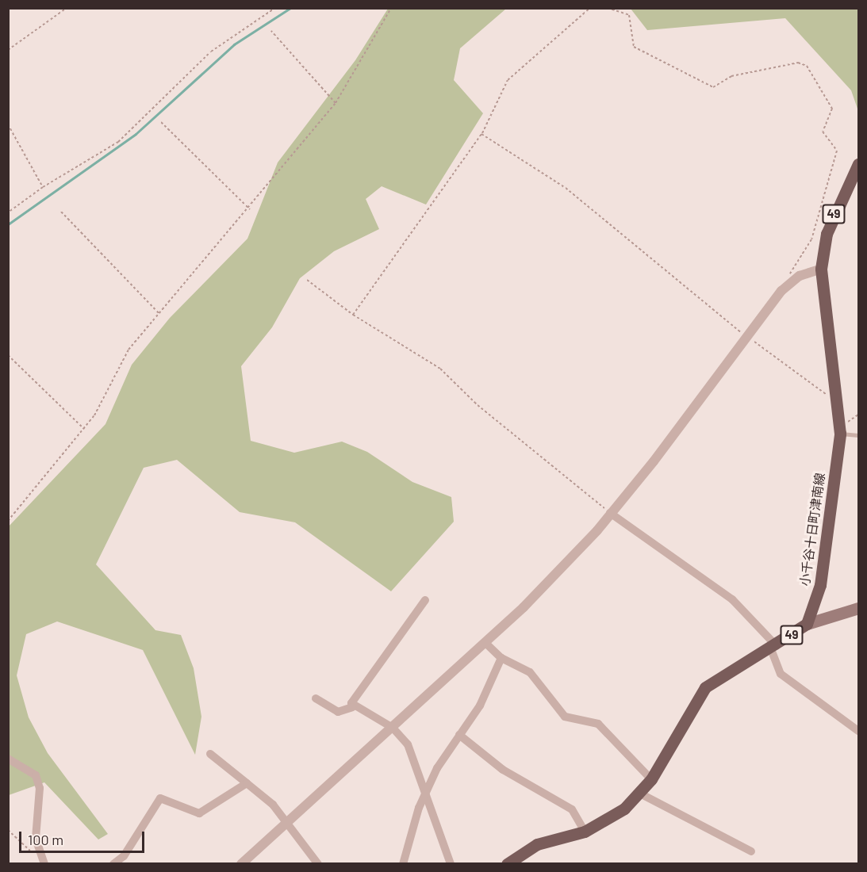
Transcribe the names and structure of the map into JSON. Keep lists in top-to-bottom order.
{
  "streets": {
    "main road": ["49", "小千谷十日町津南線"]
  },
  "crossings": [
    ["49", "小千谷十日町津南線"]
  ],
  "scale_bar": "100 m"
}
